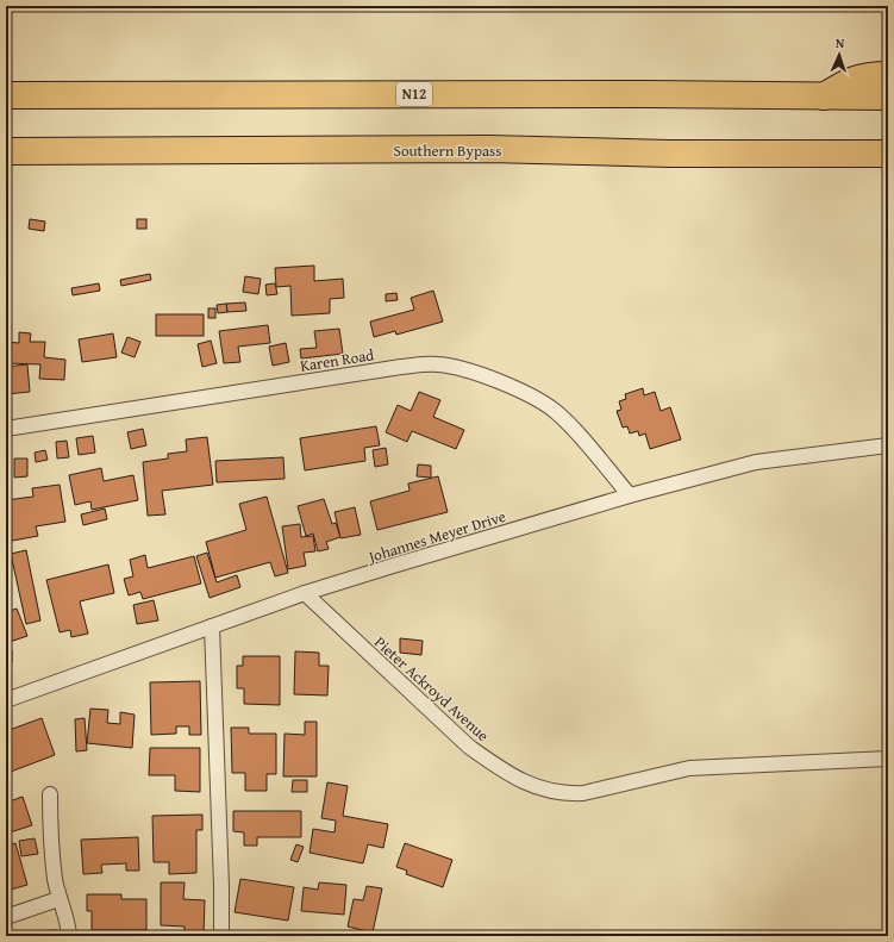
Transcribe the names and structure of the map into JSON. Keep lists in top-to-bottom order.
{
  "streets": {
    "highway": ["N12", "Southern Bypass"],
    "street": ["Karen Road", "Johannes Meyer Drive", "Pieter Ackroyd Avenue"]
  },
  "crossings": [
    ["Karen Road", "Johannes Meyer Drive"],
    ["Johannes Meyer Drive", "Pieter Ackroyd Avenue"]
  ],
  "north": "top"
}
